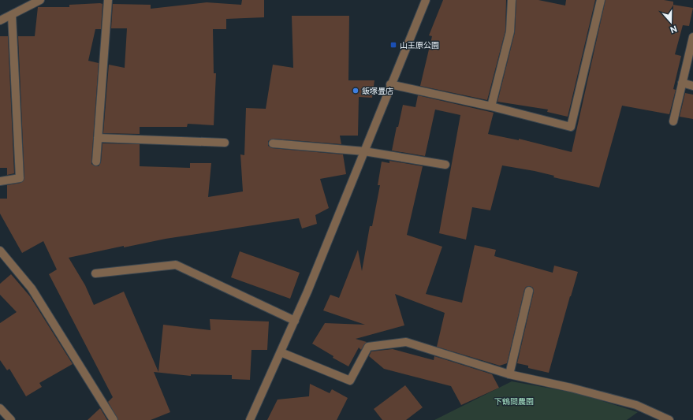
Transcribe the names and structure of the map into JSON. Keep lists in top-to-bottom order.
{
  "parks": ["下鶴間農園"],
  "places": {
    "transit": ["山王原公園"],
    "other": ["飯塚畳店"]
  },
  "north": "bottom"
}
